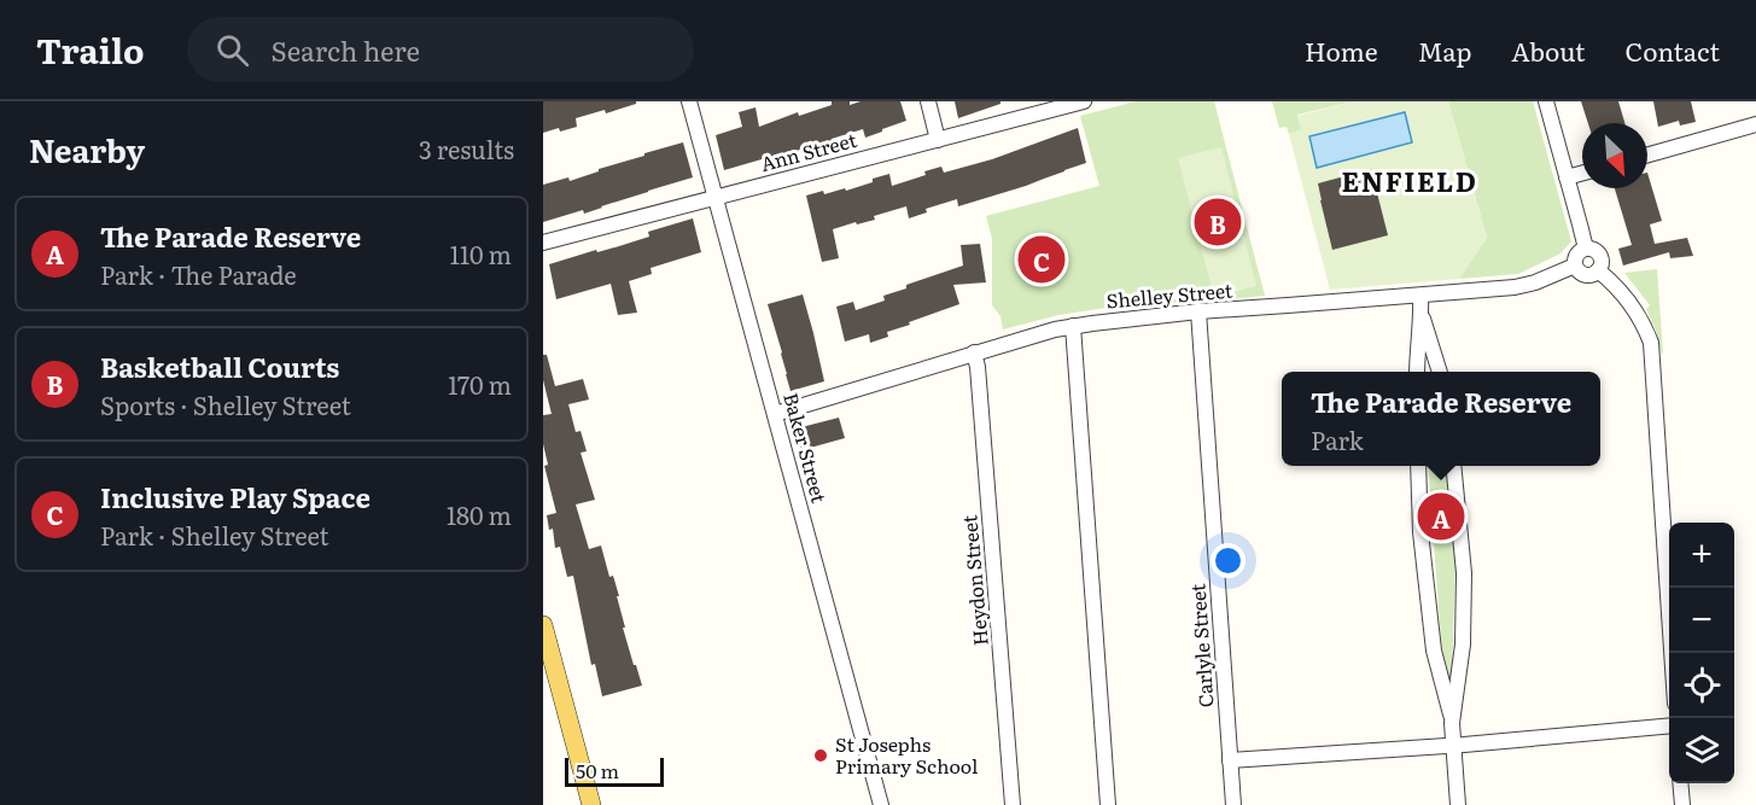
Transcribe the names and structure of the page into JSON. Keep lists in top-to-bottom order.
{
  "streets": {
    "street": [
      "Ann Street",
      "Shelley Street",
      "Baker Street",
      "Heydon Street",
      "Carlyle Street"
    ]
  },
  "crossings": [
    ["Ann Street", "Baker Street"],
    ["Shelley Street", "Baker Street"],
    ["Shelley Street", "Heydon Street"],
    ["Shelley Street", "Carlyle Street"]
  ],
  "districts": ["ENFIELD"],
  "places": ["St Josephs Primary School"],
  "scale_bar": "50 m",
  "north": "bottom right",
  "page": {
    "header": "Trailo",
    "search": "Search here",
    "nav": [
      "Home",
      "Map",
      "About",
      "Contact"
    ],
    "heading": ["Nearby", "3 results"],
    "list": [
      {
        "mark": "A",
        "name": "The Parade Reserve",
        "note": "Park · The Parade",
        "value": "110 m"
      },
      {
        "mark": "B",
        "name": "Basketball Courts",
        "note": "Sports · Shelley Street",
        "value": "170 m"
      },
      {
        "mark": "C",
        "name": "Inclusive Play Space",
        "note": "Park · Shelley Street",
        "value": "180 m"
      }
    ],
    "pins": ["B", "C", "A"],
    "popup": ["The Parade Reserve", "Park"],
    "map_buttons": ["+", "−"],
    "scale": "50 m"
  }
}
